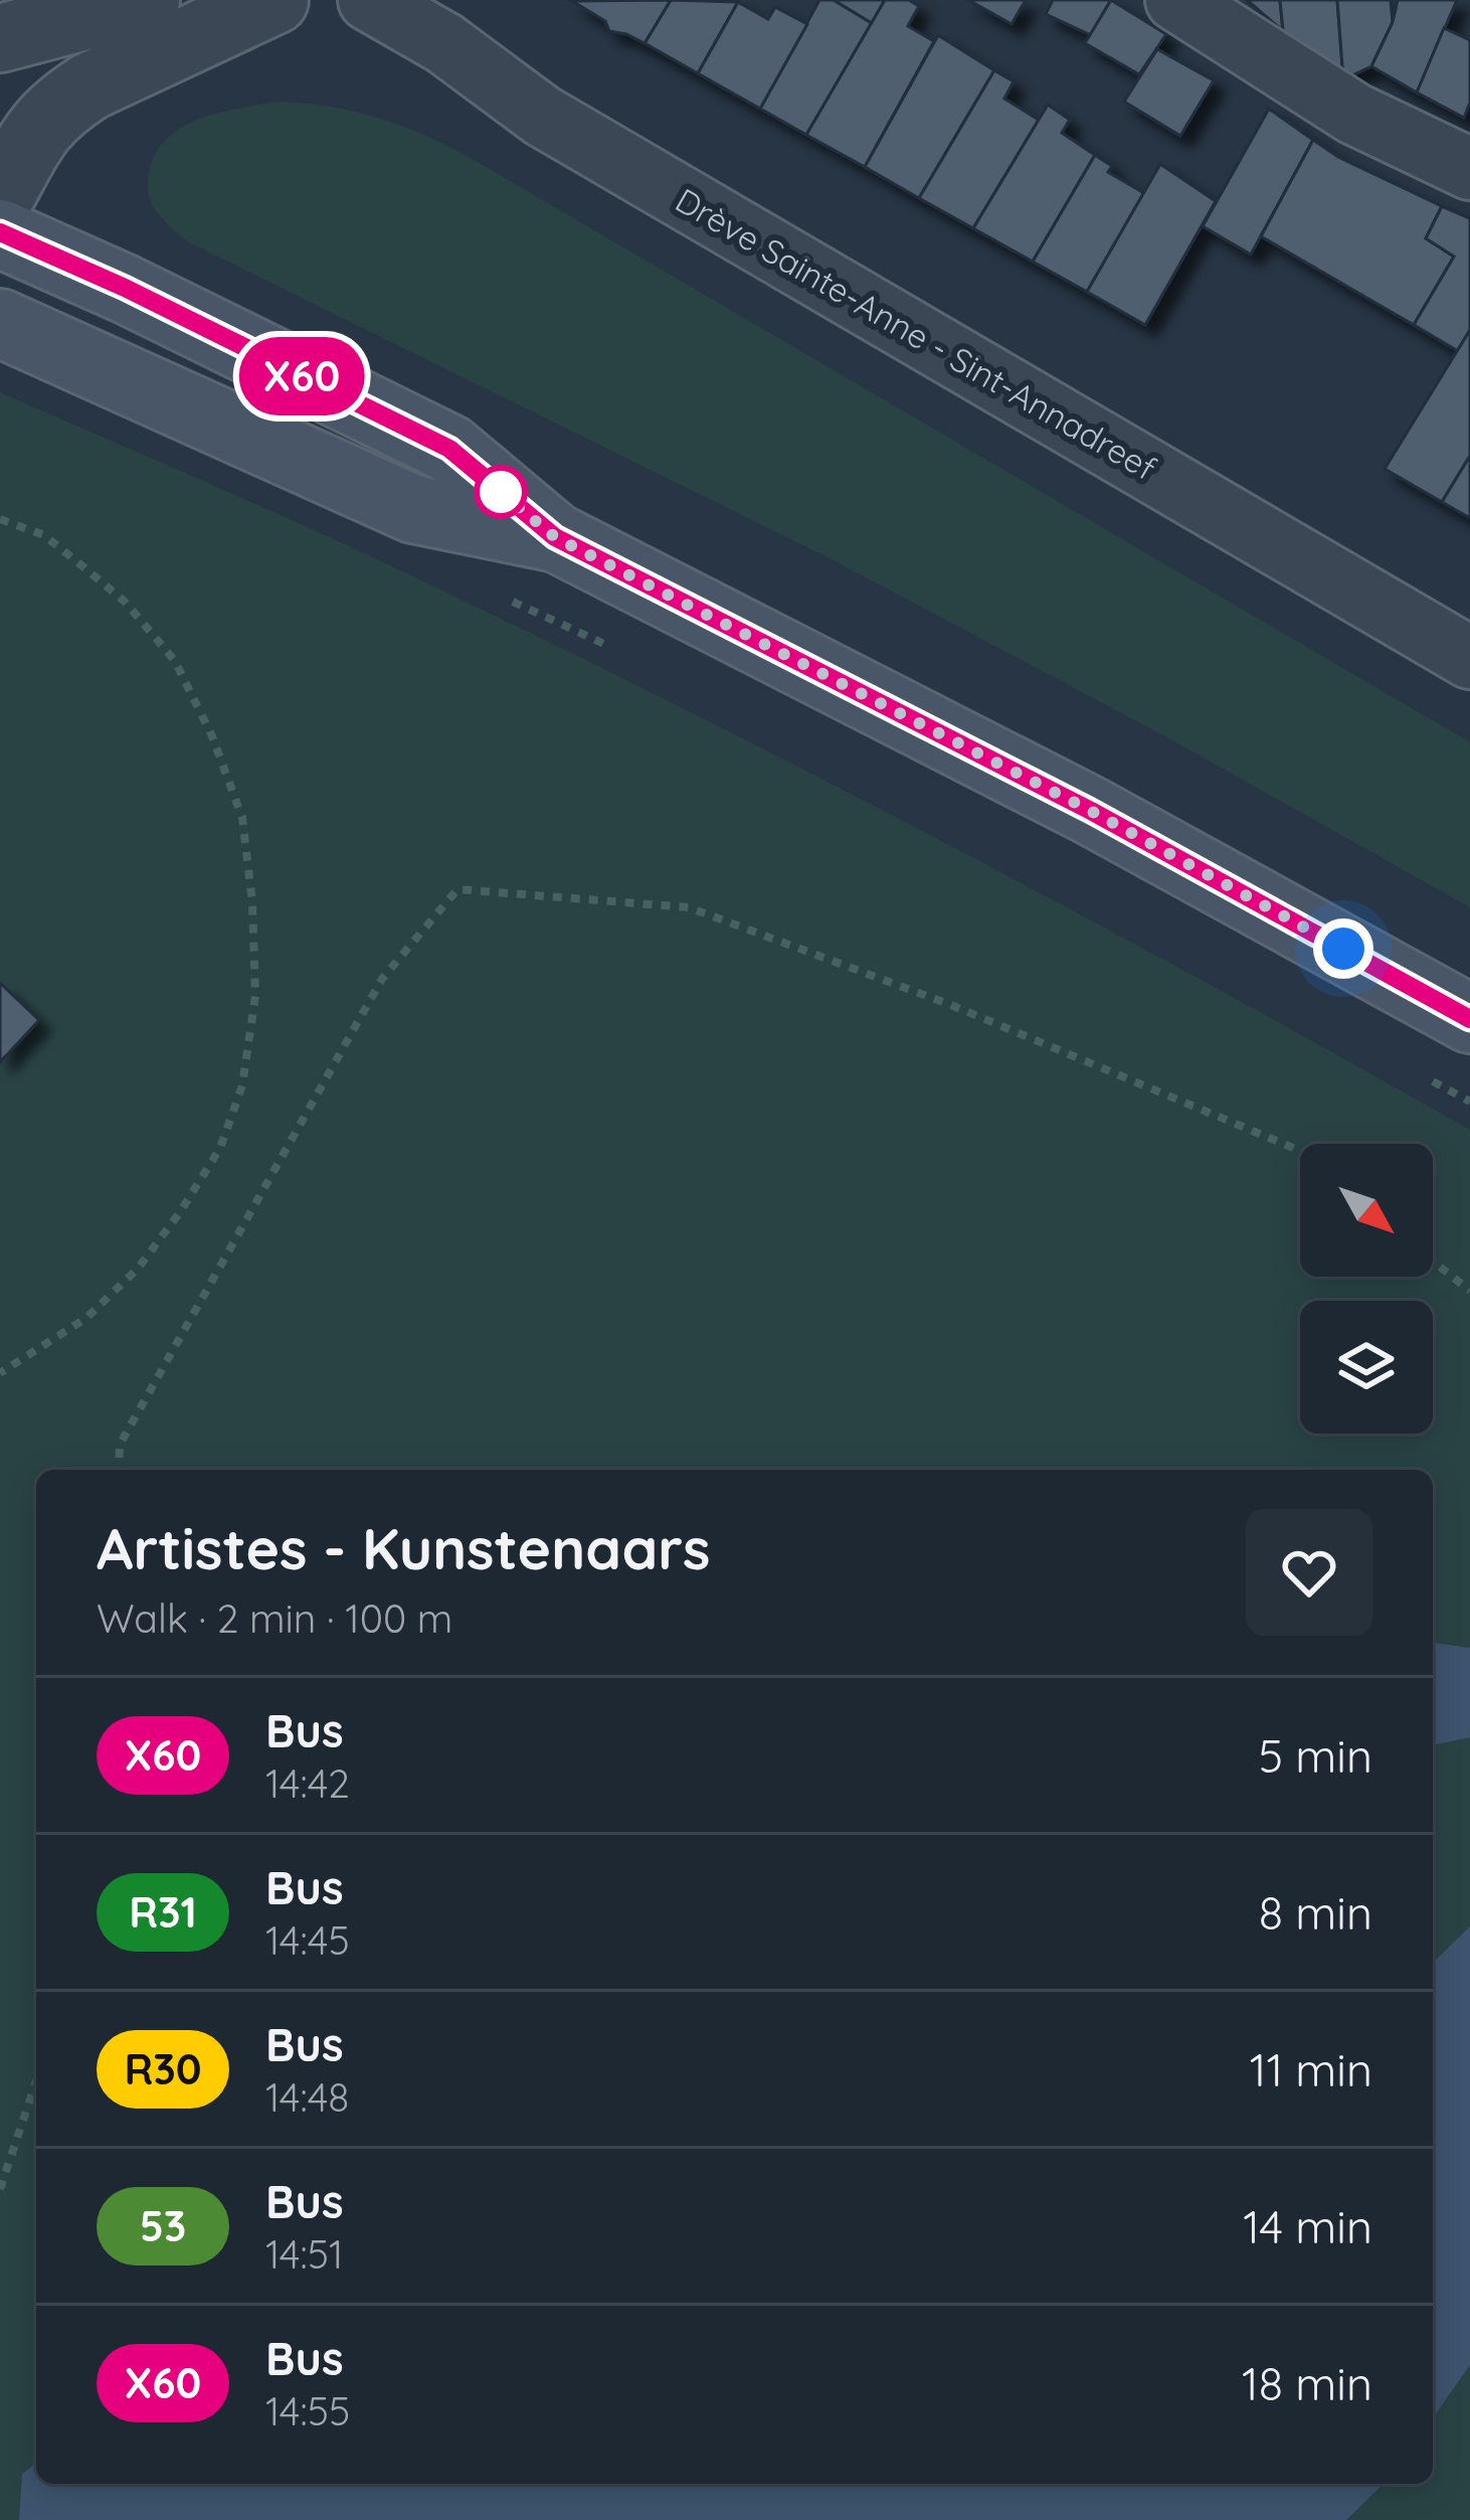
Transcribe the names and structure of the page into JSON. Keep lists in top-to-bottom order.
{
  "streets": {
    "street": ["Drève Sainte-Anne - Sint-Annadreef"]
  },
  "lines": ["bus line X60"],
  "north": "bottom right",
  "page": {
    "on_map": "X60",
    "heading": ["Artistes - Kunstenaars", "Walk · 2 min · 100 m"],
    "list": [
      {
        "mark": "X60",
        "name": "Bus",
        "note": "14:42",
        "value": "5 min"
      },
      {
        "mark": "R31",
        "name": "Bus",
        "note": "14:45",
        "value": "8 min"
      },
      {
        "mark": "R30",
        "name": "Bus",
        "note": "14:48",
        "value": "11 min"
      },
      {
        "mark": "53",
        "name": "Bus",
        "note": "14:51",
        "value": "14 min"
      },
      {
        "mark": "X60",
        "name": "Bus",
        "note": "14:55",
        "value": "18 min"
      }
    ]
  }
}
